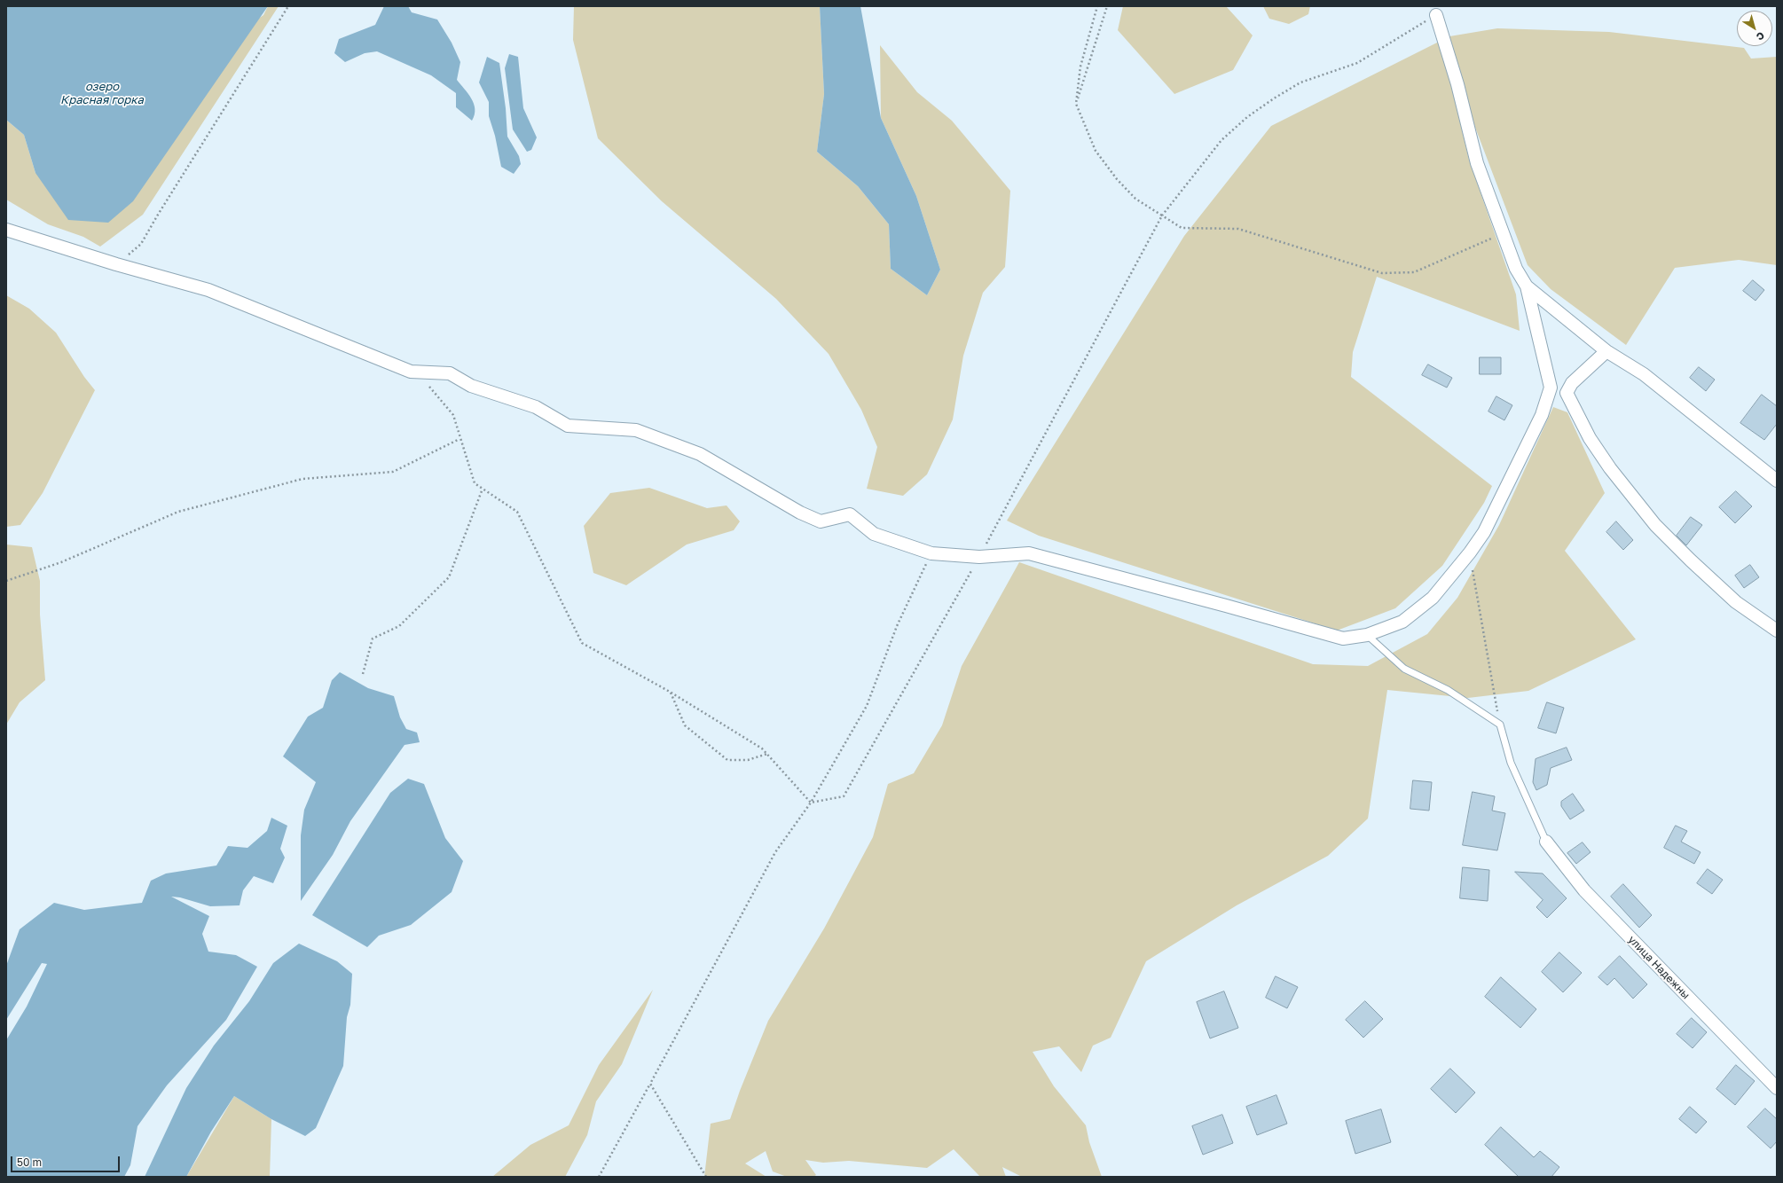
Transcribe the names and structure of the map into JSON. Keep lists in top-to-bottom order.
{
  "streets": {
    "street": ["улица Надежны"]
  },
  "water": ["озеро Красная горка"],
  "scale_bar": "50 m",
  "north": "bottom right"
}
